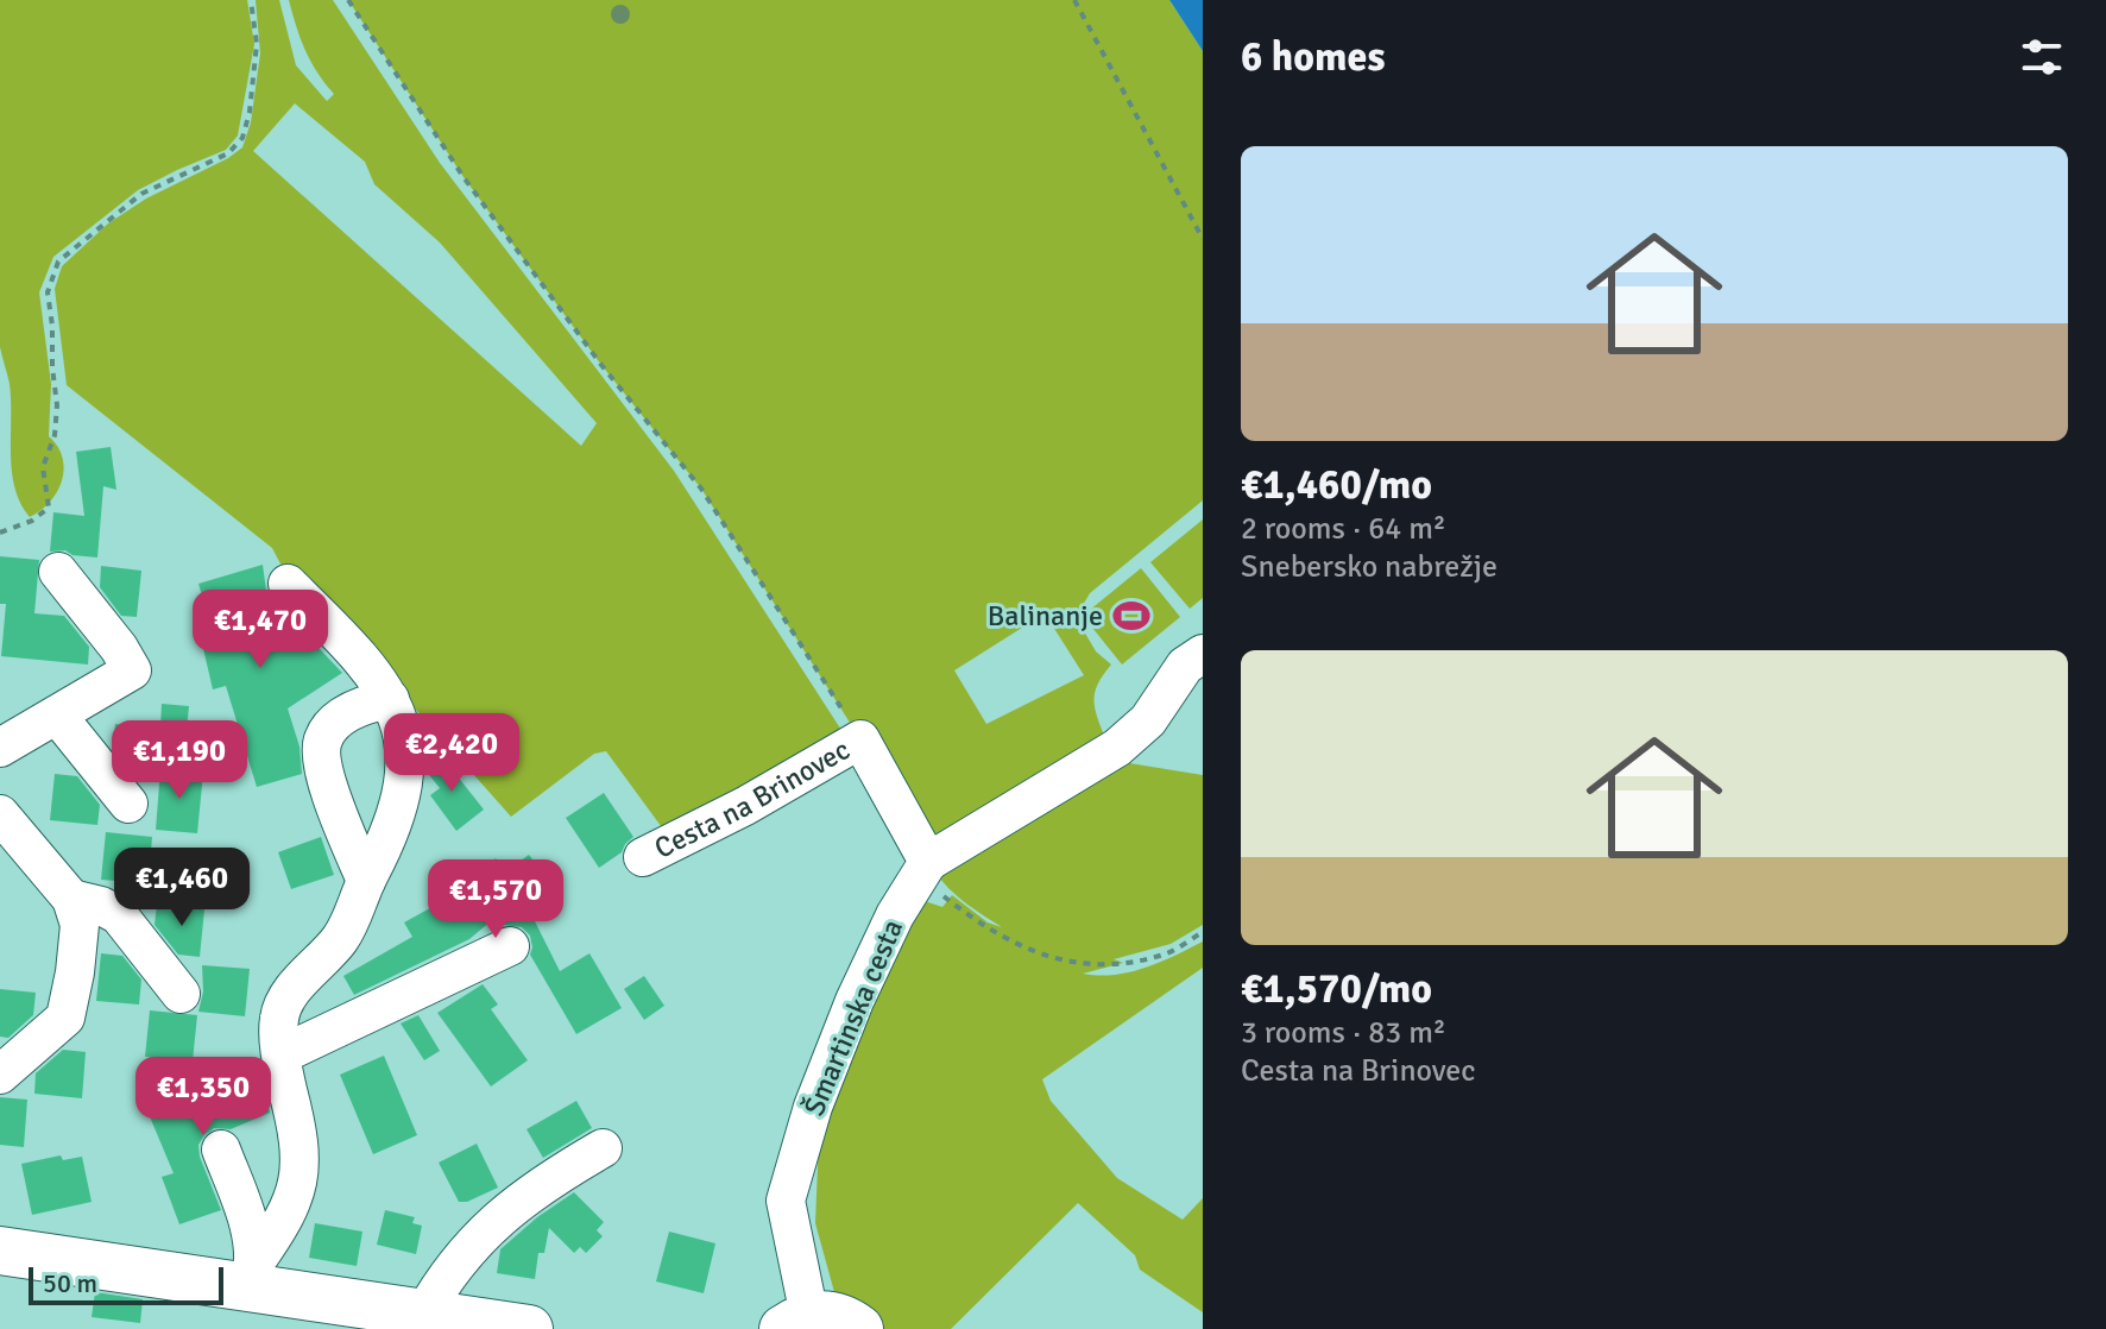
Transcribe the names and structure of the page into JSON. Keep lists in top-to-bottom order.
{
  "streets": {
    "street": ["Cesta na Brinovec", "Šmartinska cesta"]
  },
  "places": {
    "sports": ["Balinanje"]
  },
  "scale_bar": "50 m",
  "page": {
    "heading": "6 homes",
    "list": [
      {
        "name": "€1,460/mo",
        "note": "2 rooms · 64 m² · Snebersko nabrežje"
      },
      {
        "name": "€1,570/mo",
        "note": "3 rooms · 83 m² · Cesta na Brinovec"
      }
    ],
    "price": [
      "€1,470",
      "€2,420",
      "€1,190",
      "€1,460",
      "€1,570",
      "€1,350"
    ],
    "scale": "50 m"
  }
}
